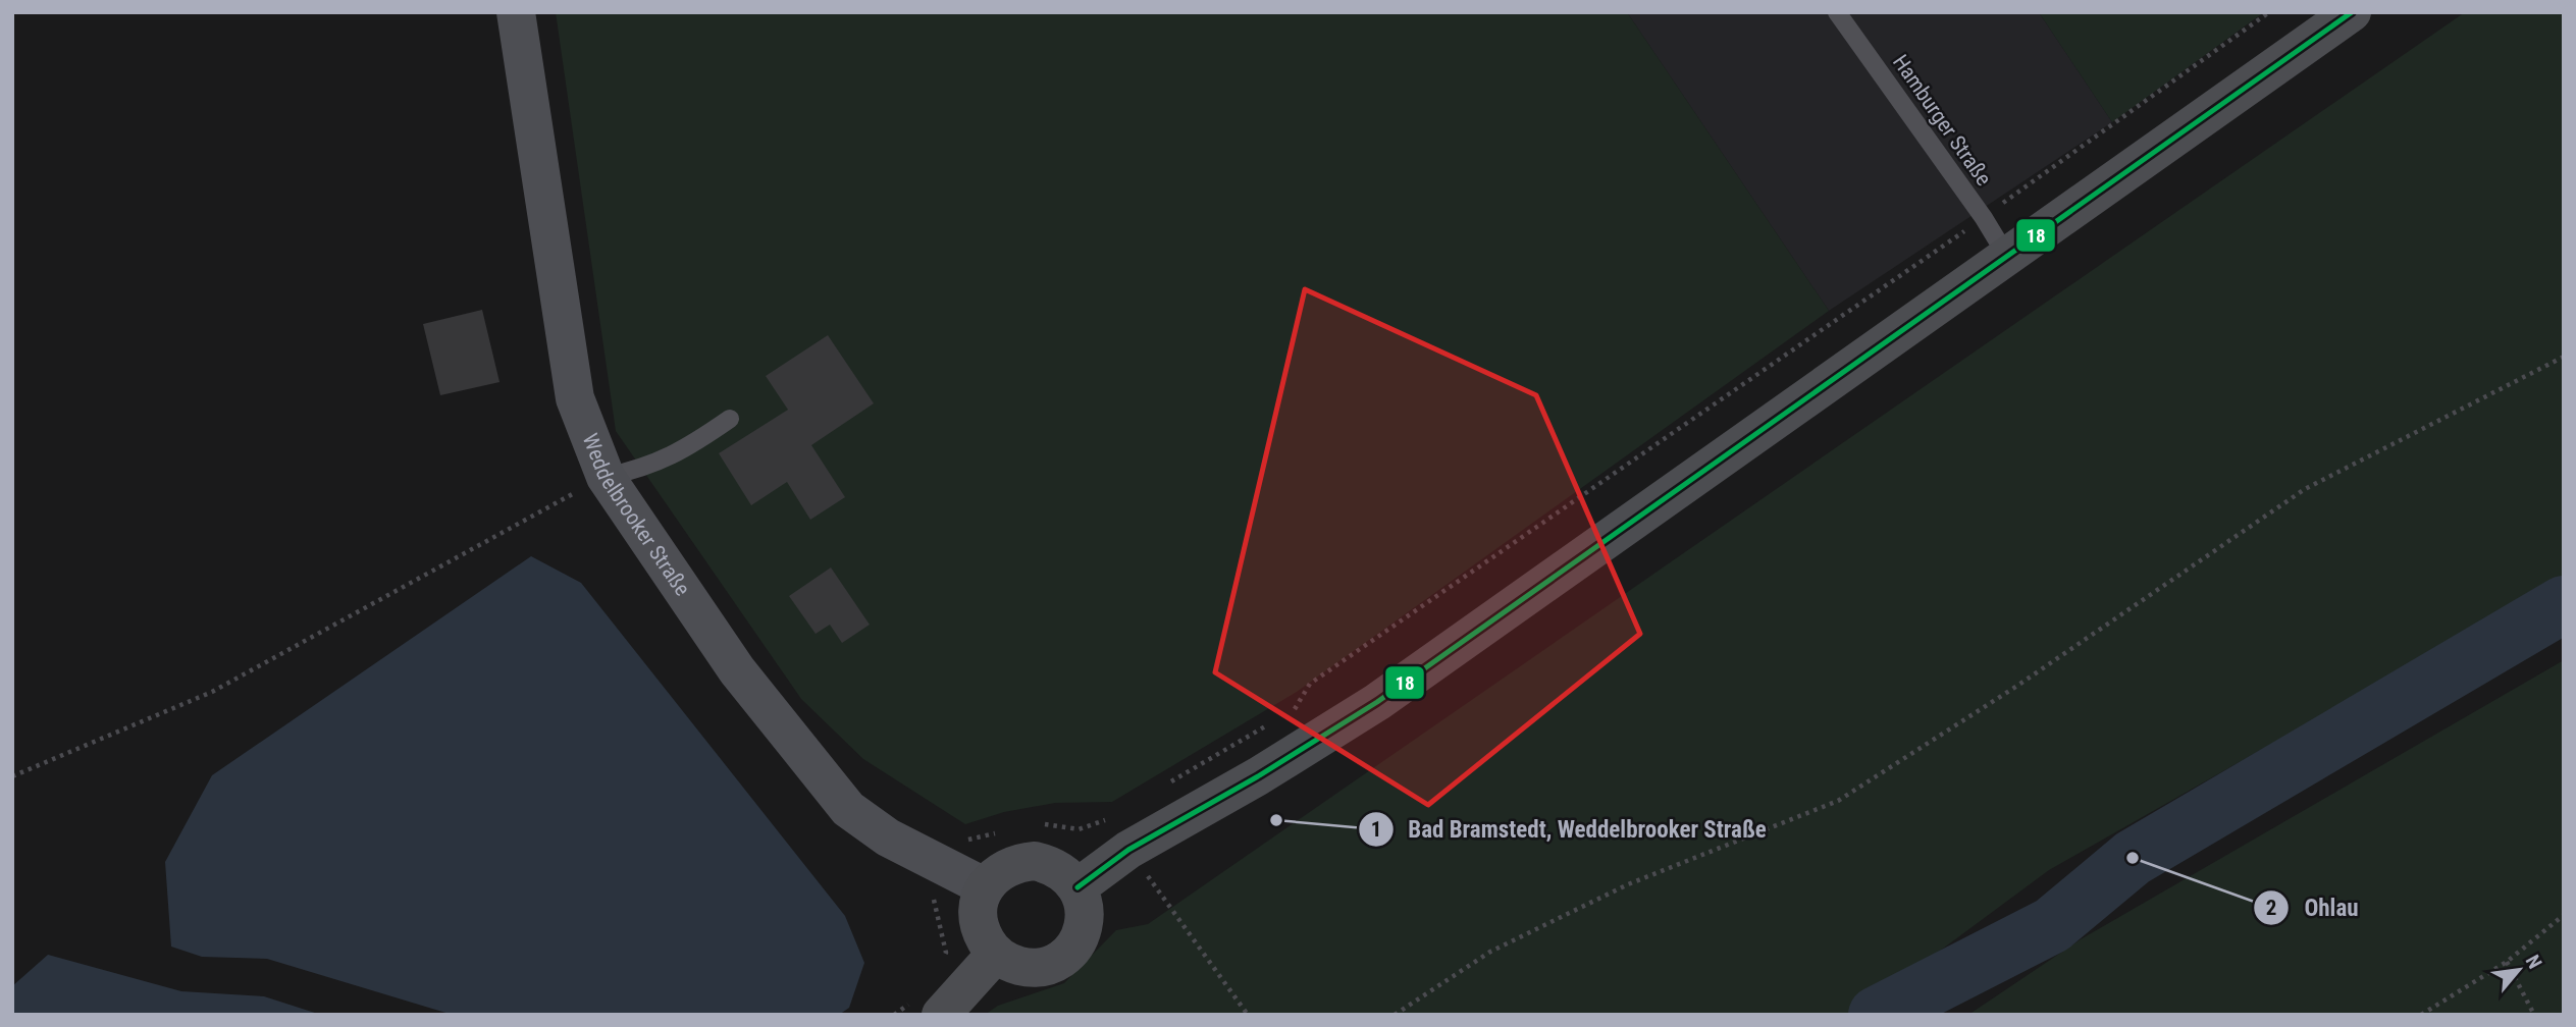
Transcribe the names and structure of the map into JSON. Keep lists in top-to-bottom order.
{
  "streets": {
    "street": ["Weddelbrooker Straße"],
    "lane": ["Hamburger Straße"]
  },
  "places": ["Bad Bramstedt, Weddelbrooker Straße", "Ohlau"],
  "lines": ["transit line 18"],
  "north": "top right"
}
